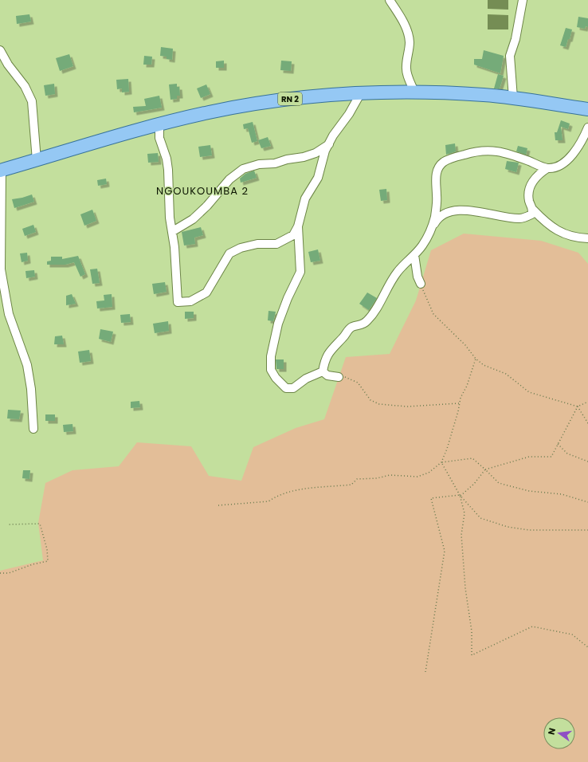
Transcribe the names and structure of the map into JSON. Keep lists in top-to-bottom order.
{
  "streets": {
    "main road": ["RN 2"]
  },
  "districts": ["NGOUKOUMBA 2"],
  "north": "left"
}
